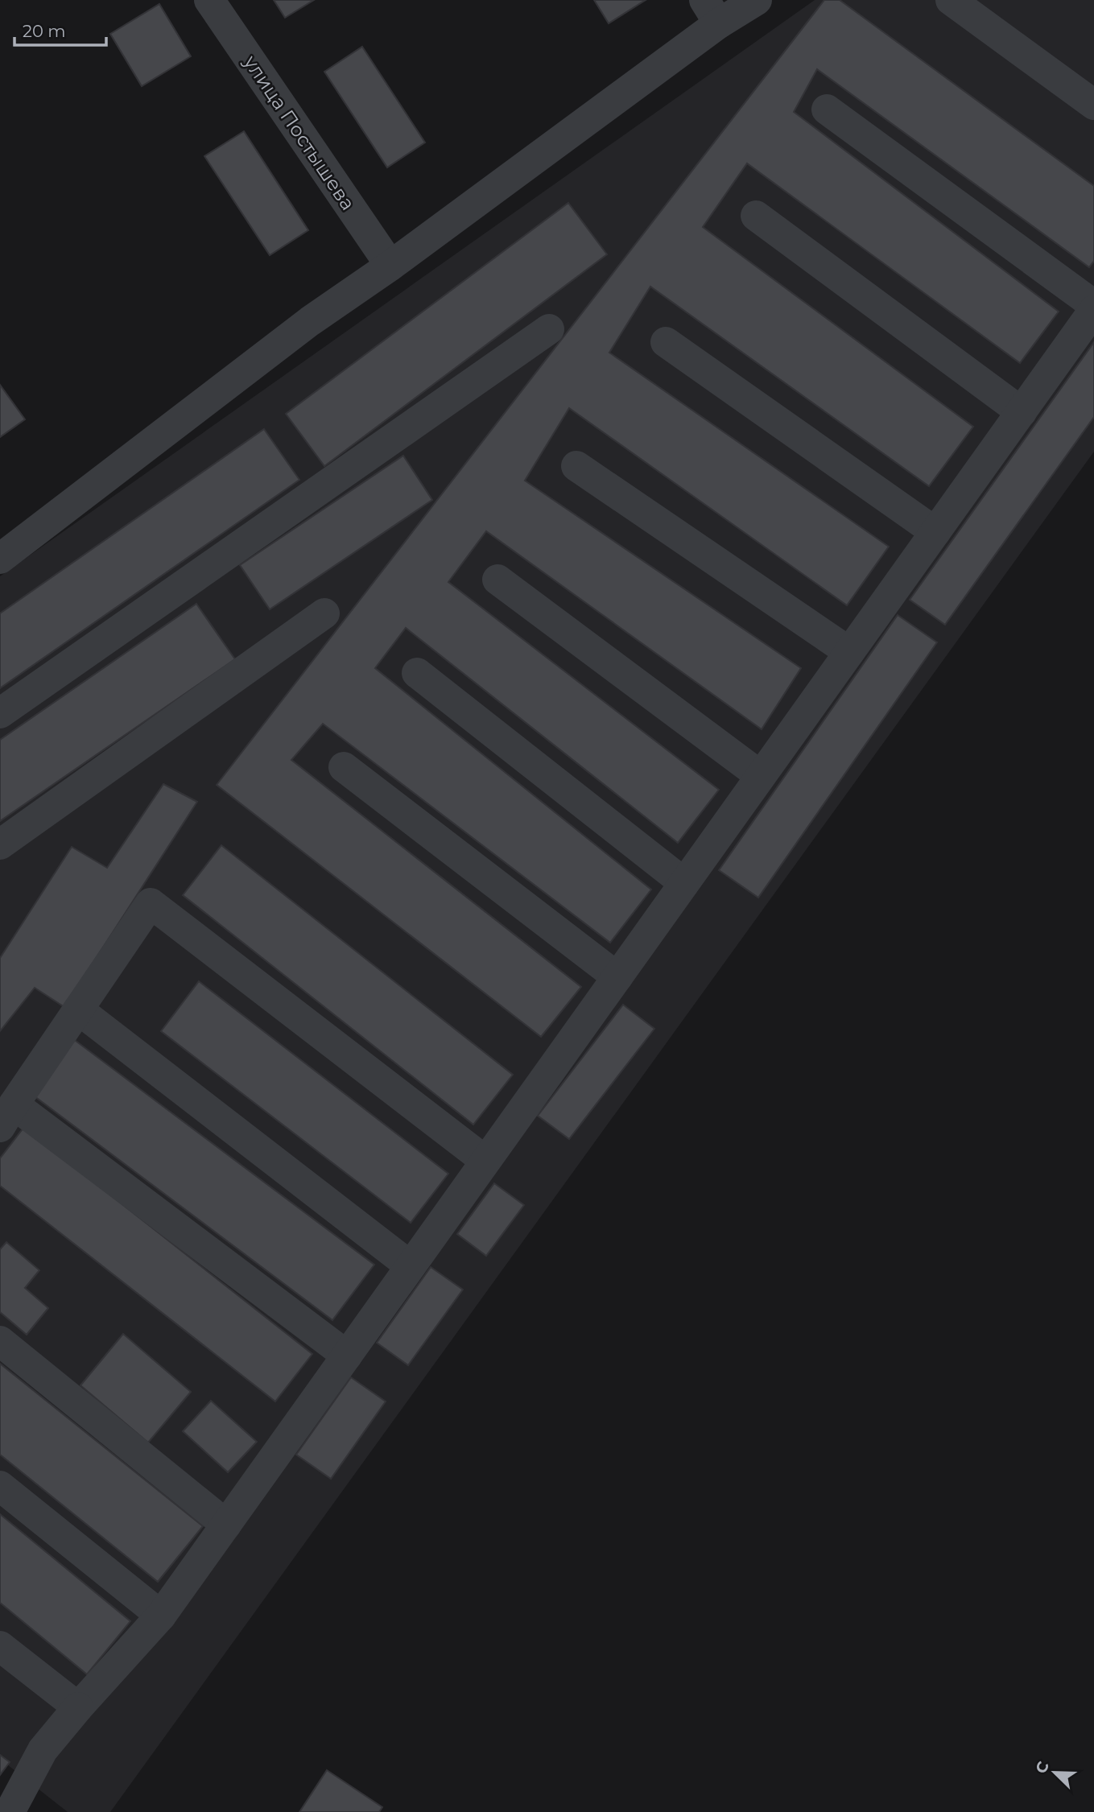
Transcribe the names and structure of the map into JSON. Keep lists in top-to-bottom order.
{
  "streets": {
    "street": ["улица Постышева"]
  },
  "scale_bar": "20 m",
  "north": "top left"
}
